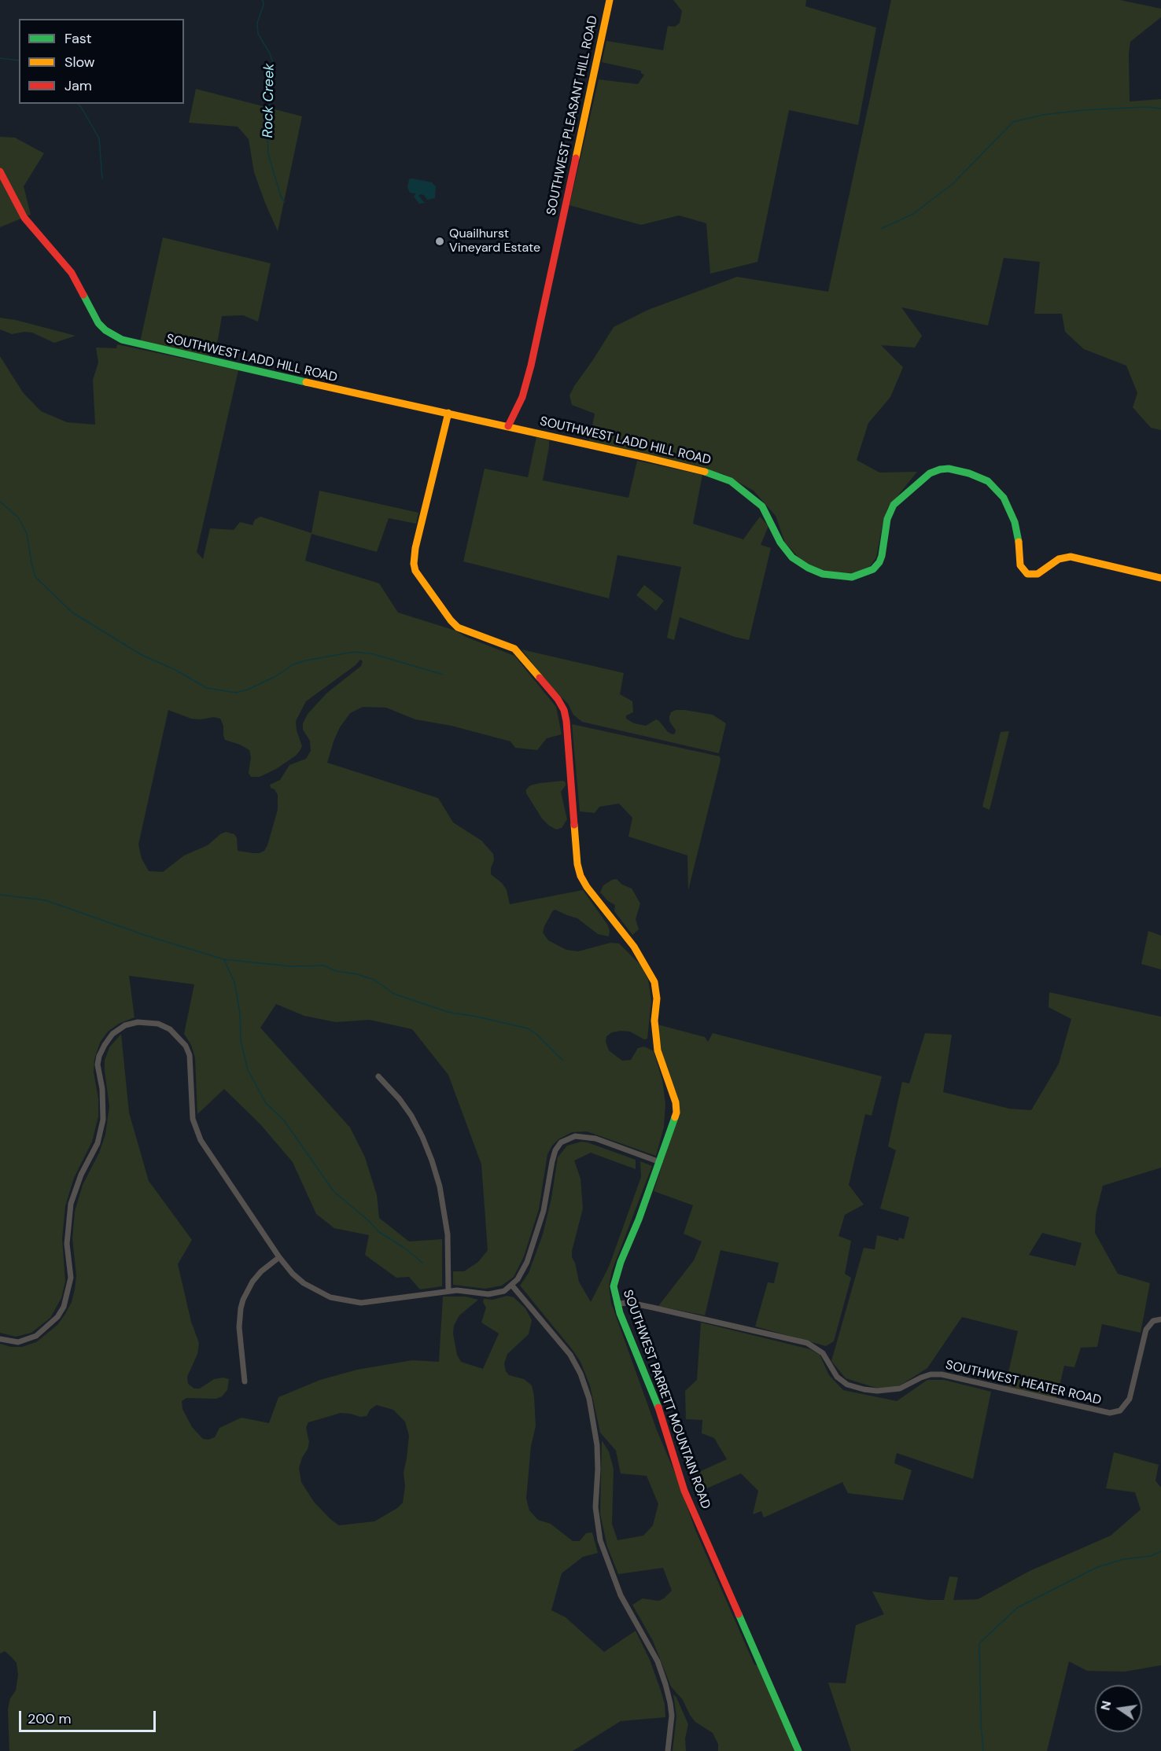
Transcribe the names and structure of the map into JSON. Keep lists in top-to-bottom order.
{
  "streets": {
    "street": [
      "SOUTHWEST PLEASANT HILL ROAD",
      "SOUTHWEST LADD HILL ROAD",
      "SOUTHWEST HEATER ROAD",
      "SOUTHWEST PARRETT MOUNTAIN ROAD"
    ]
  },
  "crossings": [
    ["SOUTHWEST PLEASANT HILL ROAD", "SOUTHWEST LADD HILL ROAD"],
    ["SOUTHWEST LADD HILL ROAD", "SOUTHWEST PARRETT MOUNTAIN ROAD"],
    ["SOUTHWEST HEATER ROAD", "SOUTHWEST PARRETT MOUNTAIN ROAD"]
  ],
  "water": ["Rock Creek"],
  "places": ["Quailhurst Vineyard Estate"],
  "legend": ["Fast", "Slow", "Jam"],
  "scale_bar": "200 m",
  "north": "left"
}
